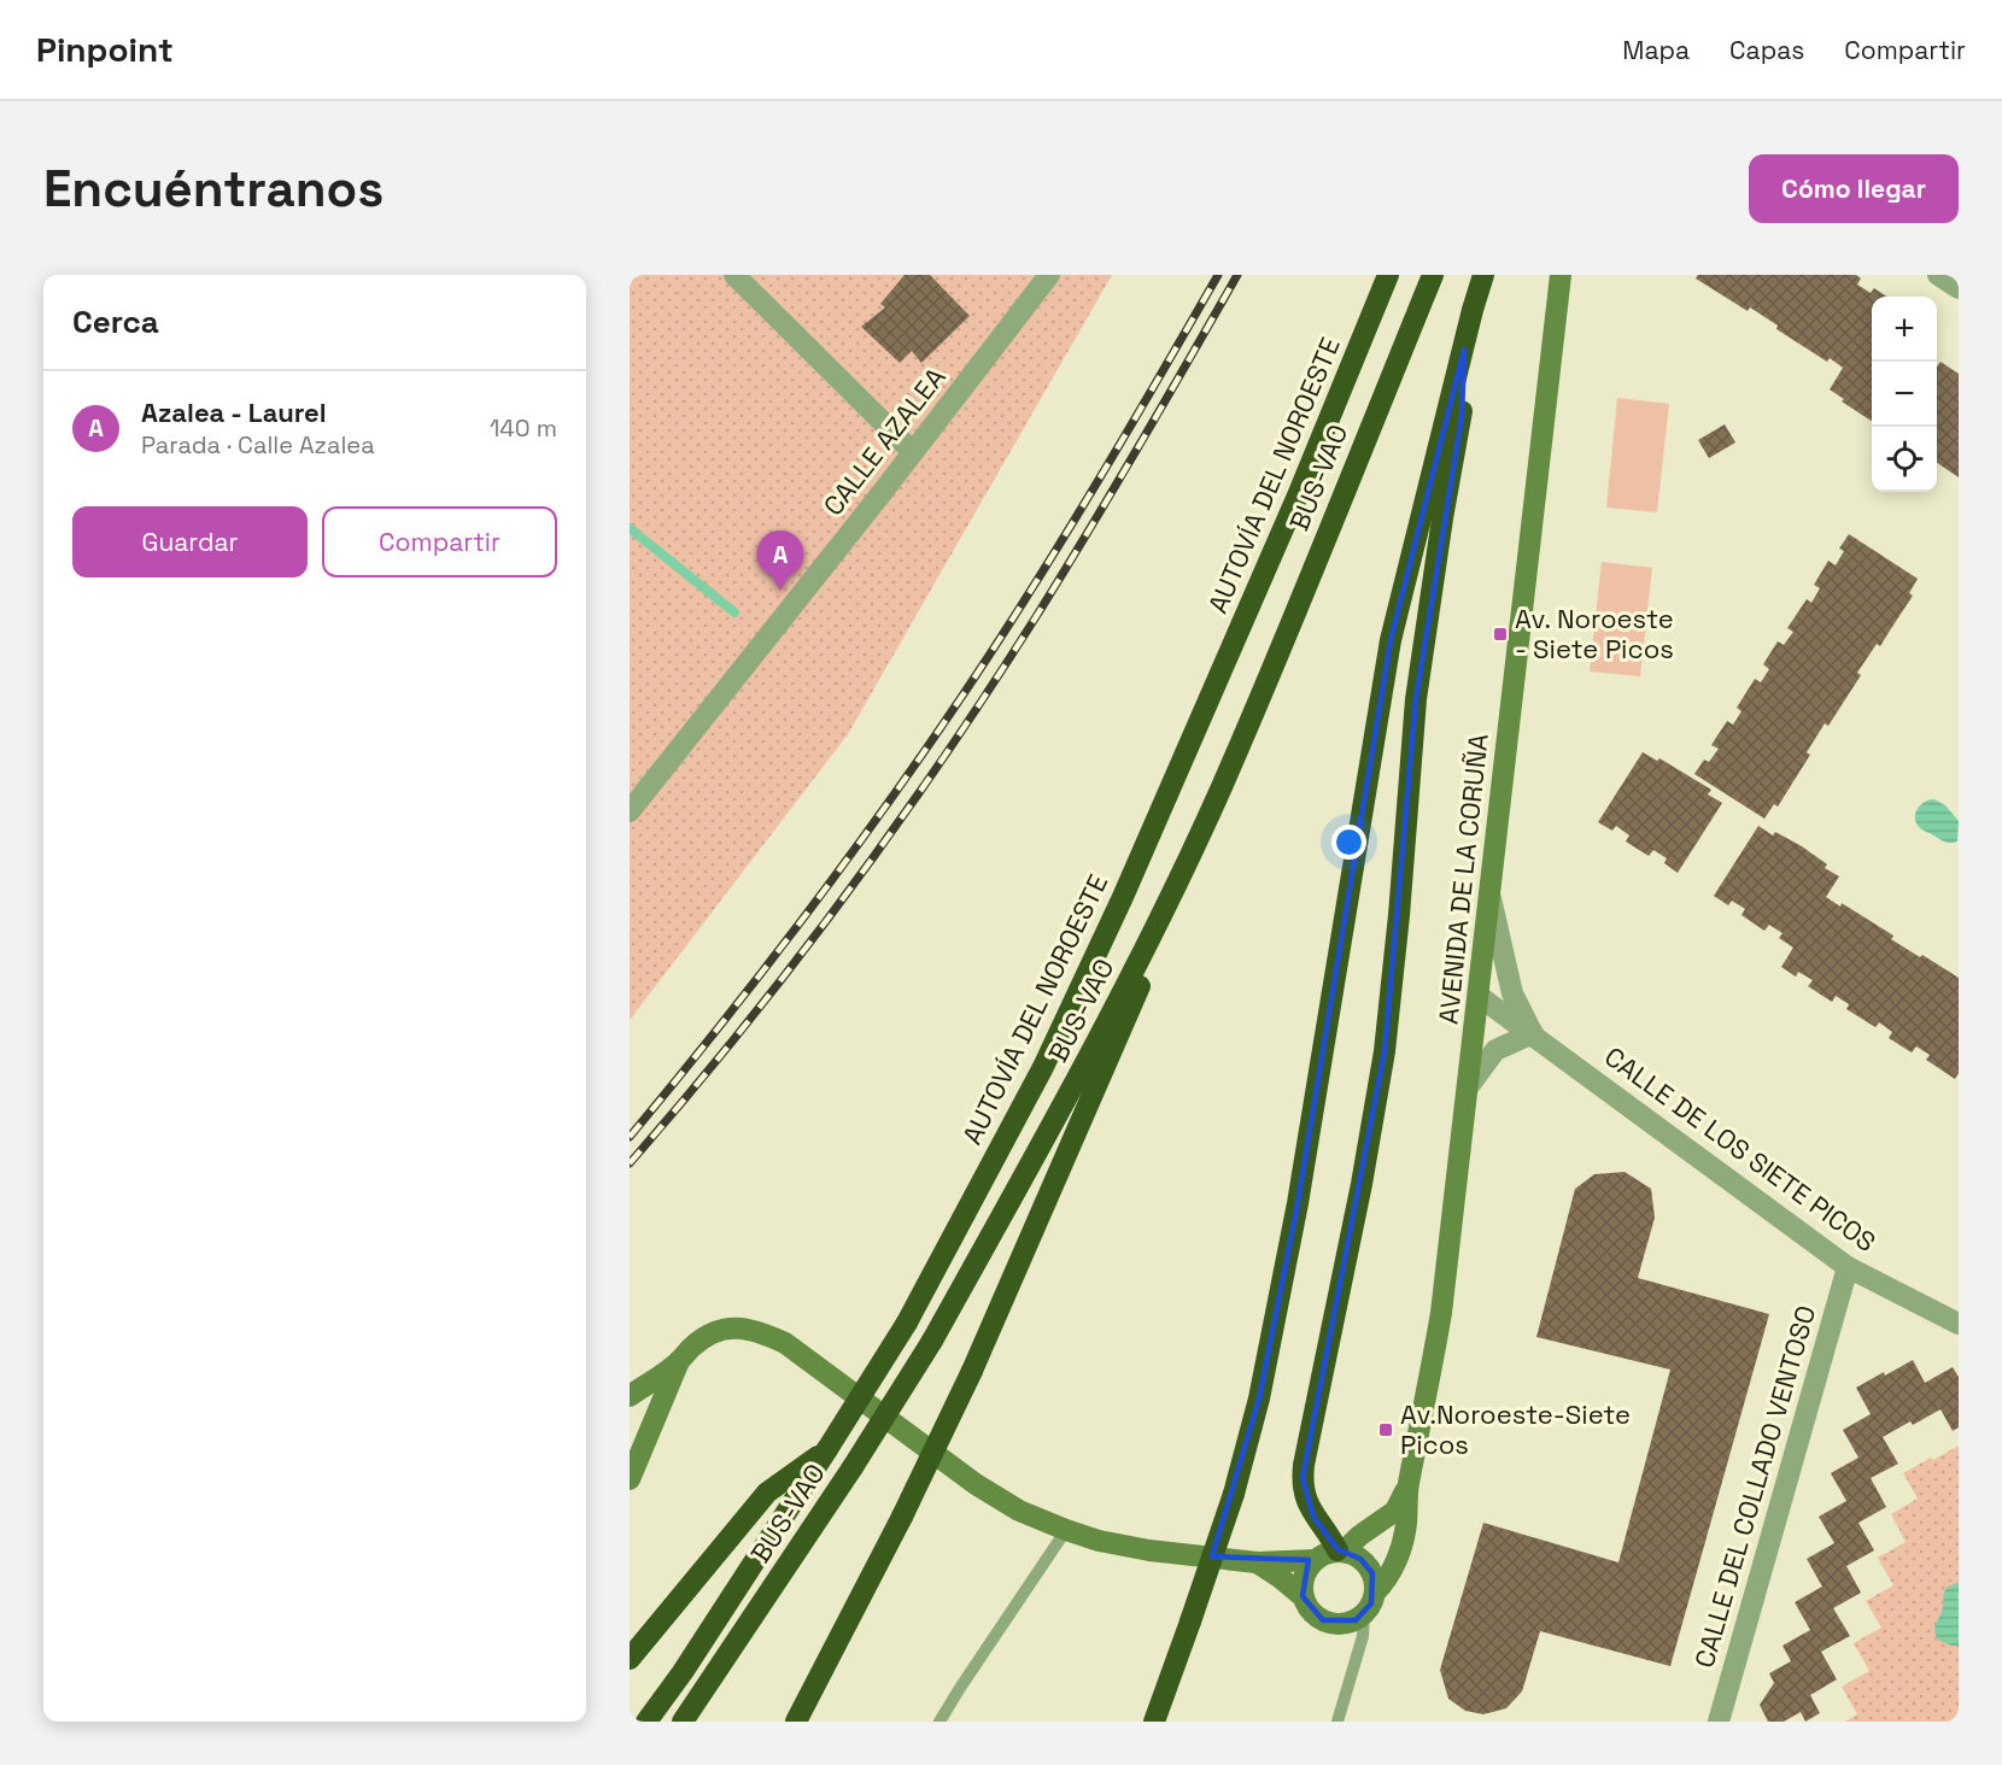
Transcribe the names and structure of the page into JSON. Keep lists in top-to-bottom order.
{
  "streets": {
    "highway": ["AUTOVÍA DEL NOROESTE", "BUS-VAO"],
    "street": [
      "CALLE AZALEA",
      "AVENIDA DE LA CORUÑA",
      "CALLE DE LOS SIETE PICOS",
      "CALLE DEL COLLADO VENTOSO"
    ]
  },
  "crossings": [
    ["AVENIDA DE LA CORUÑA", "CALLE DE LOS SIETE PICOS"],
    ["CALLE DE LOS SIETE PICOS", "CALLE DEL COLLADO VENTOSO"]
  ],
  "places": {
    "transit": ["Av. Noroeste - Siete Picos", "Av.Noroeste-Siete Picos"]
  },
  "page": {
    "header": "Pinpoint",
    "nav": ["Mapa", "Capas", "Compartir"],
    "buttons": [
      "Cómo llegar",
      ["Guardar", "Compartir"]
    ],
    "title": "Encuéntranos",
    "heading": "Cerca",
    "map_buttons": ["+", "−"],
    "list": [
      {
        "mark": "A",
        "name": "Azalea - Laurel",
        "note": "Parada · Calle Azalea",
        "value": "140 m"
      }
    ],
    "pins": "A"
  }
}
